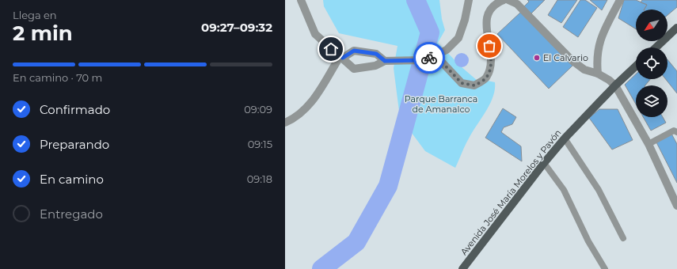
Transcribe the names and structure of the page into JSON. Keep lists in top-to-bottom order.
{
  "streets": {
    "main road": ["Avenida José María Morelos y Pavón"]
  },
  "parks": ["Parque Barranca de Amanalco"],
  "places": ["El Calvario"],
  "north": "bottom left",
  "page": {
    "heading": ["2 min", "Llega en", "09:27–09:32"],
    "bar": "En camino · 70 m",
    "list": [
      ["Confirmado", "09:09"],
      ["Preparando", "09:15"],
      ["En camino", "09:18"],
      "Entregado"
    ]
  }
}
